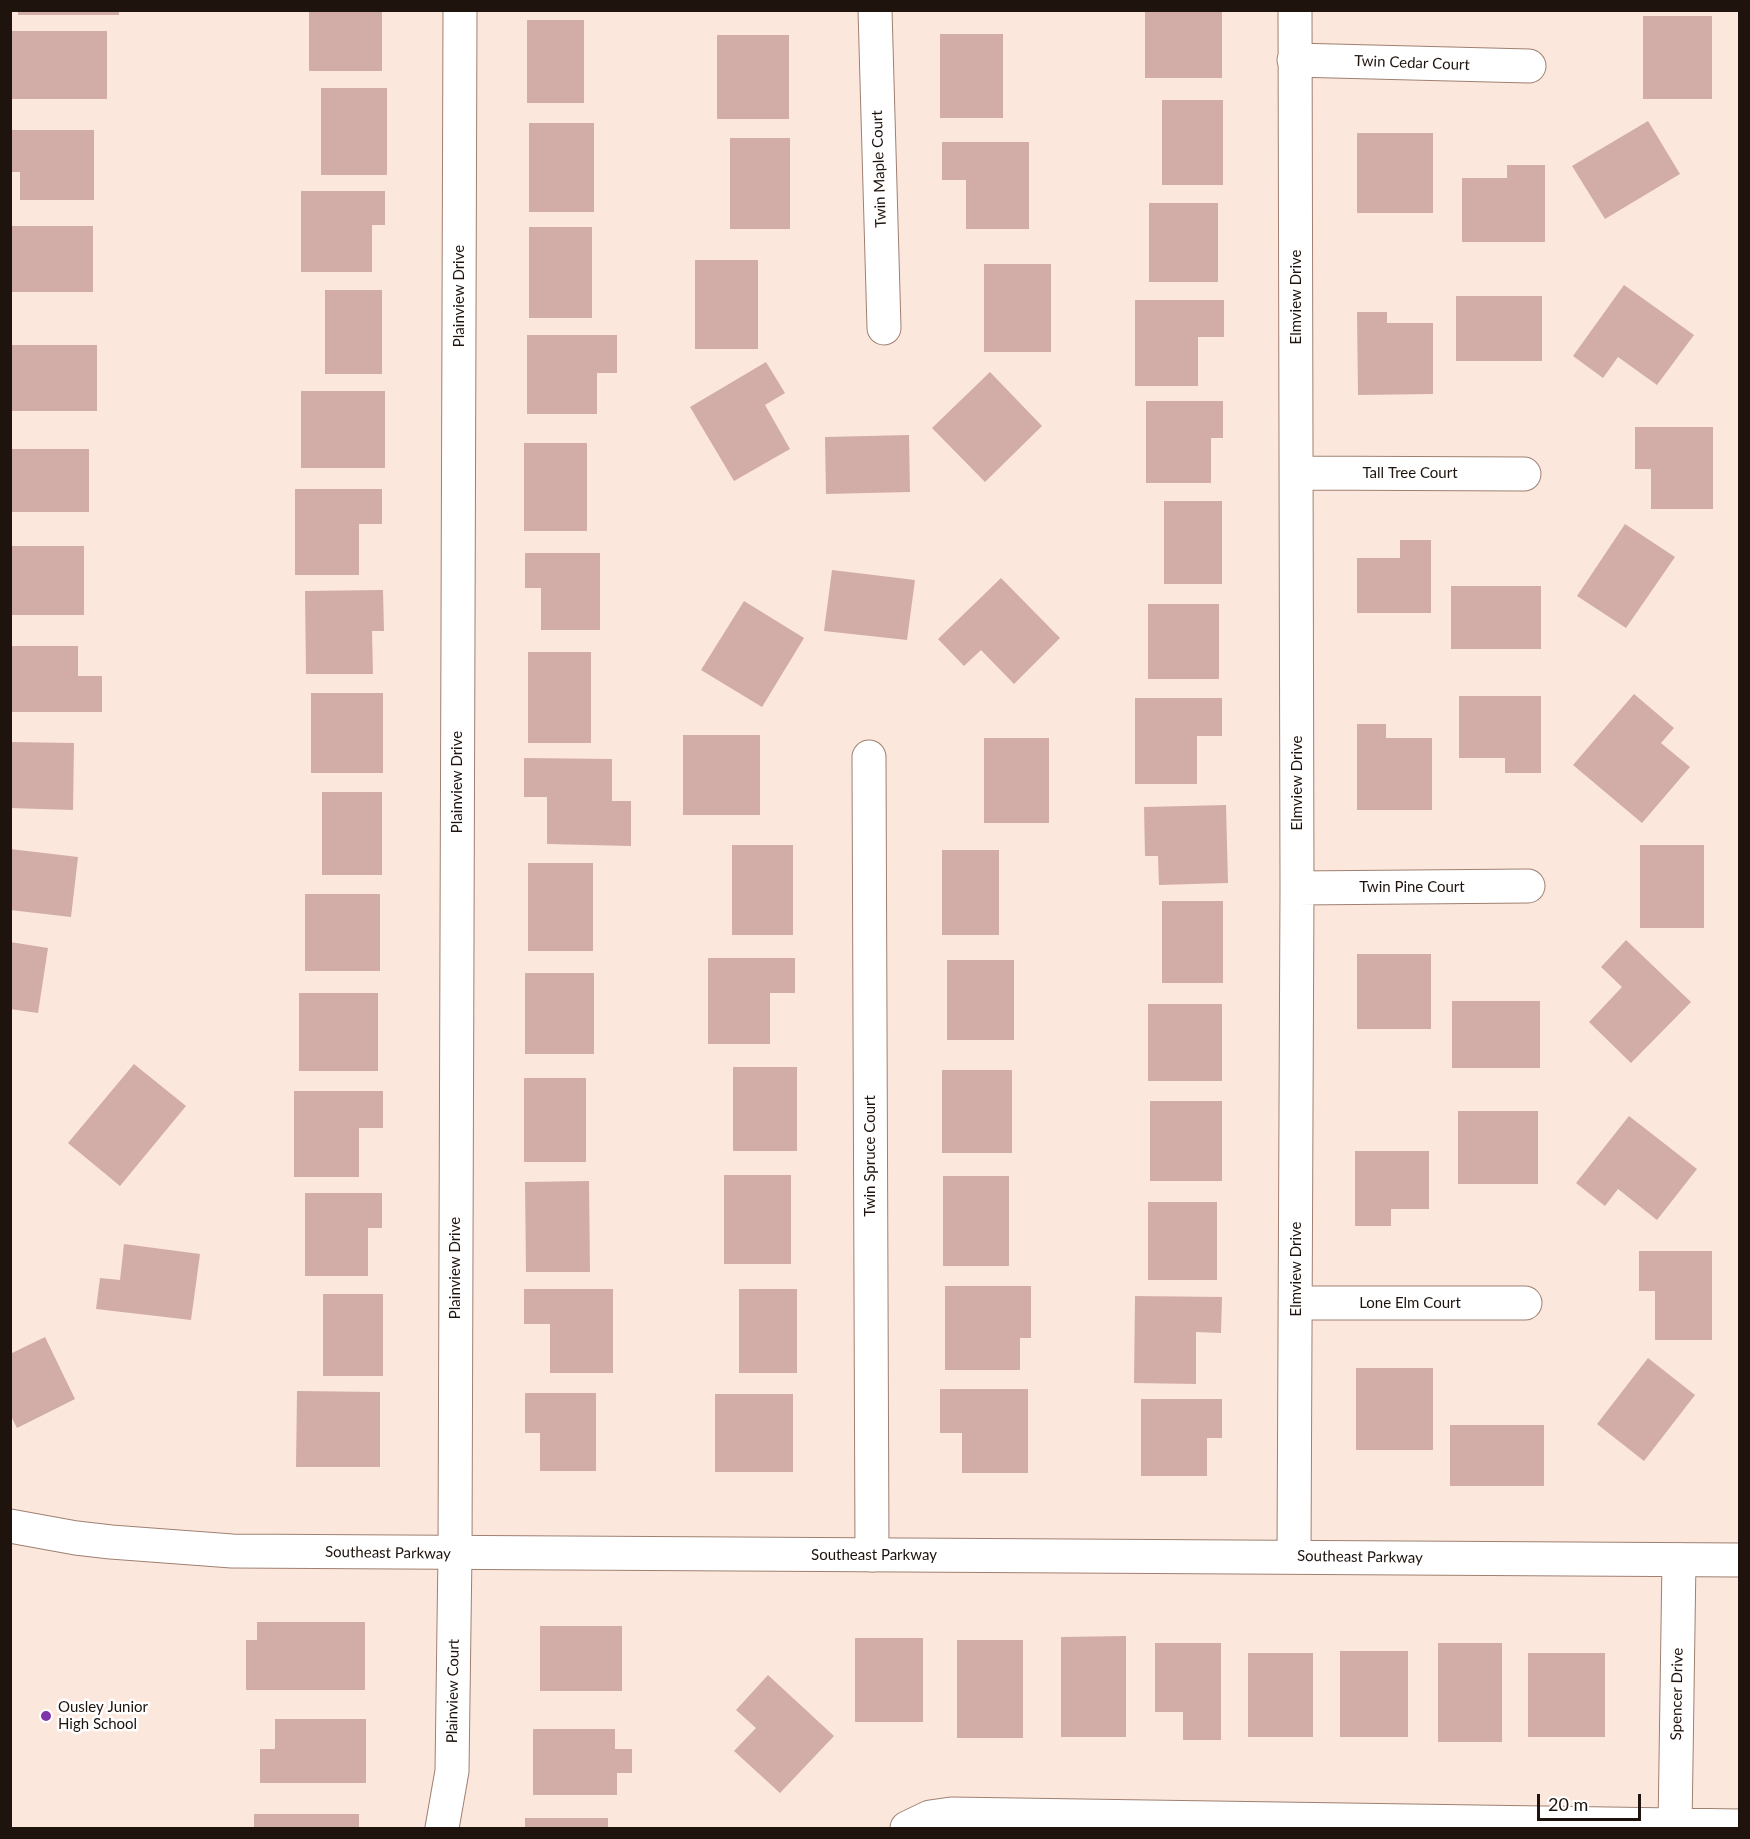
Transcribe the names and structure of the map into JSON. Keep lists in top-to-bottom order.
{
  "streets": {
    "street": [
      "Twin Cedar Court",
      "Twin Maple Court",
      "Plainview Drive",
      "Elmview Drive",
      "Tall Tree Court",
      "Twin Pine Court",
      "Twin Spruce Court",
      "Lone Elm Court",
      "Southeast Parkway",
      "Plainview Court",
      "Spencer Drive"
    ]
  },
  "crossings": [
    ["Twin Cedar Court", "Elmview Drive"],
    ["Plainview Drive", "Southeast Parkway"],
    ["Plainview Drive", "Plainview Court"],
    ["Elmview Drive", "Tall Tree Court"],
    ["Elmview Drive", "Twin Pine Court"],
    ["Elmview Drive", "Lone Elm Court"],
    ["Elmview Drive", "Southeast Parkway"],
    ["Twin Spruce Court", "Southeast Parkway"],
    ["Southeast Parkway", "Plainview Court"],
    ["Southeast Parkway", "Spencer Drive"]
  ],
  "places": ["Ousley Junior High School"],
  "scale_bar": "20 m"
}
